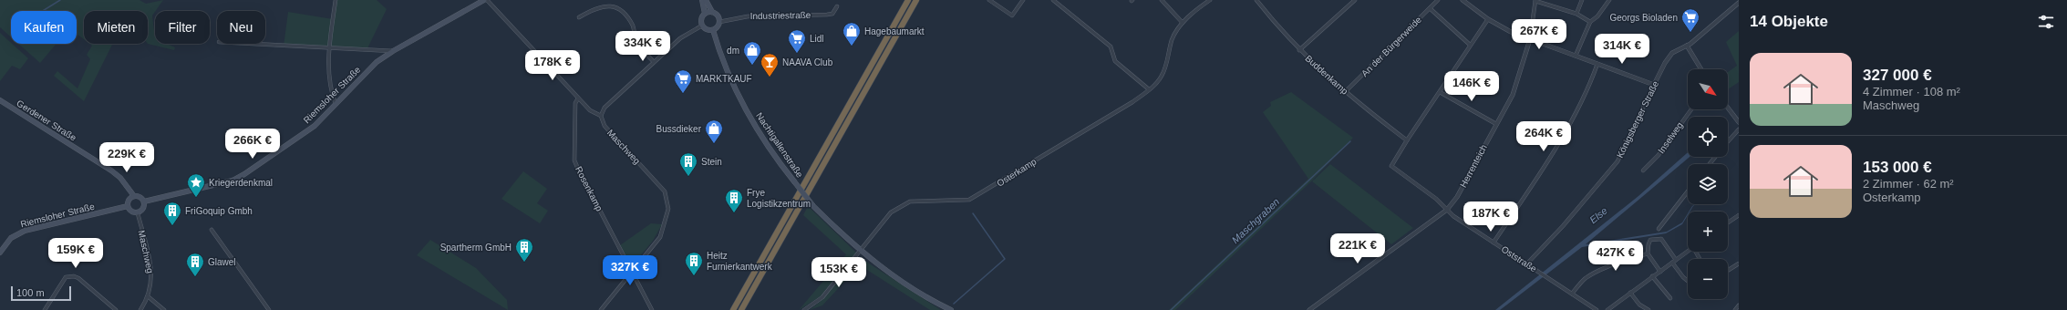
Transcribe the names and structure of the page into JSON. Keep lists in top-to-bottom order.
{
  "streets": {
    "main road": ["Riemsloher Straße", "Gerdener Straße", "Nachtigallenstraße"],
    "street": [
      "Industriestraße",
      "An der Bürgerweide",
      "Buddenkamp",
      "Königsberger Straße",
      "Inselweg",
      "Maschweg",
      "Herrenteich",
      "Osterkamp",
      "Rosenkamp",
      "Oststraße"
    ]
  },
  "crossings": [
    ["Industriestraße", "Nachtigallenstraße"],
    ["An der Bürgerweide", "Buddenkamp"],
    ["Buddenkamp", "Oststraße"],
    ["Riemsloher Straße", "Gerdener Straße"],
    ["Riemsloher Straße", "Maschweg"],
    ["Königsberger Straße", "Oststraße"],
    ["Gerdener Straße", "Maschweg"],
    ["Nachtigallenstraße", "Osterkamp"],
    ["Maschweg", "Rosenkamp"],
    ["Herrenteich", "Oststraße"]
  ],
  "water": ["Else", "Maschgraben"],
  "places": {
    "supermarket": ["Georgs Bioladen", "Lidl", "MARKTKAUF"],
    "shop": ["Hagebaumarkt", "dm", "Bussdieker"],
    "bar": ["NAAVA Club"],
    "building": [
      "Stein",
      "Frye Logistikzentrum",
      "FriGoquip Gmbh",
      "Spartherm GmbH",
      "Heitz Furnierkantwerk",
      "Glawel"
    ],
    "place": ["Kriegerdenkmal"]
  },
  "scale_bar": "100 m",
  "north": "bottom right",
  "page": {
    "heading": "14 Objekte",
    "chip": [
      "Kaufen",
      "Mieten",
      "Filter",
      "Neu"
    ],
    "price": [
      "267K €",
      "334K €",
      "314K €",
      "178K €",
      "146K €",
      "264K €",
      "266K €",
      "229K €",
      "187K €",
      "221K €",
      "159K €",
      "427K €",
      "327K €",
      "153K €"
    ],
    "list": [
      {
        "name": "327 000 €",
        "note": "4 Zimmer · 108 m² · Maschweg"
      },
      {
        "name": "153 000 €",
        "note": "2 Zimmer · 62 m² · Osterkamp"
      }
    ],
    "map_buttons": ["+", "−"],
    "scale": "100 m"
  }
}
